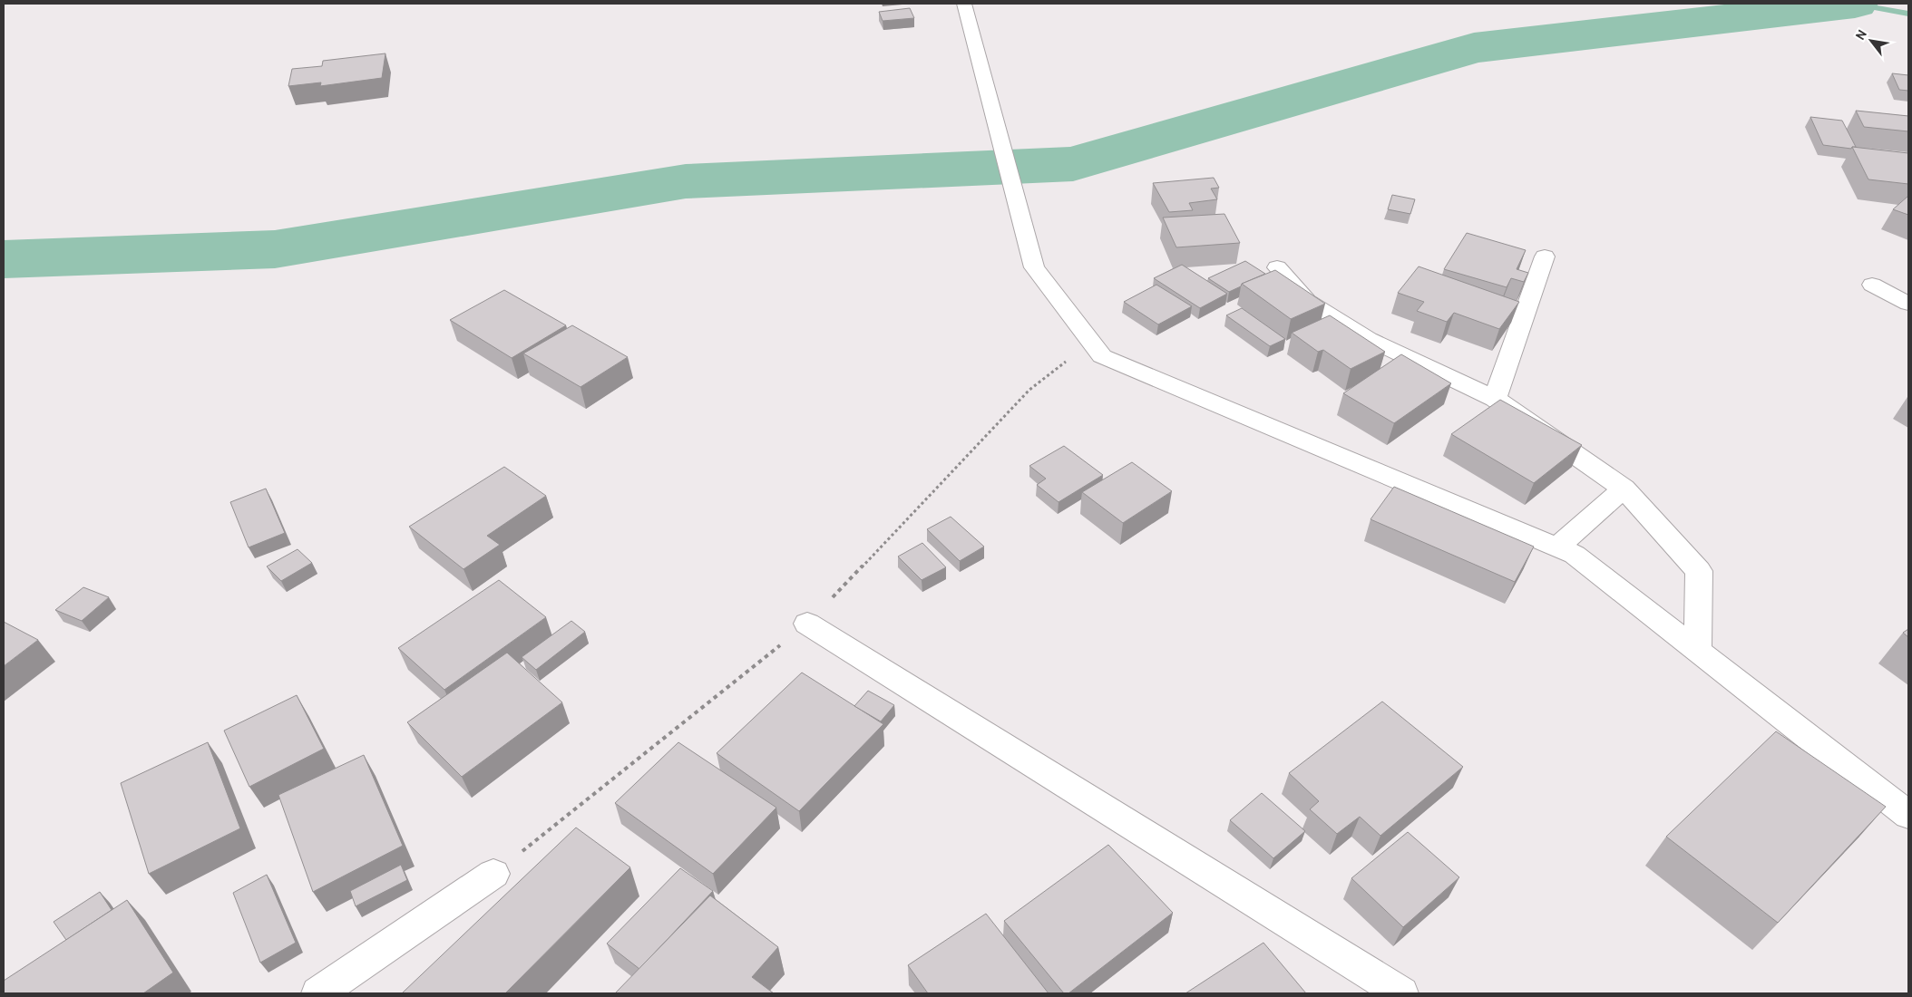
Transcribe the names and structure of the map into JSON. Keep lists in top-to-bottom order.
{
  "north": "top left"
}
